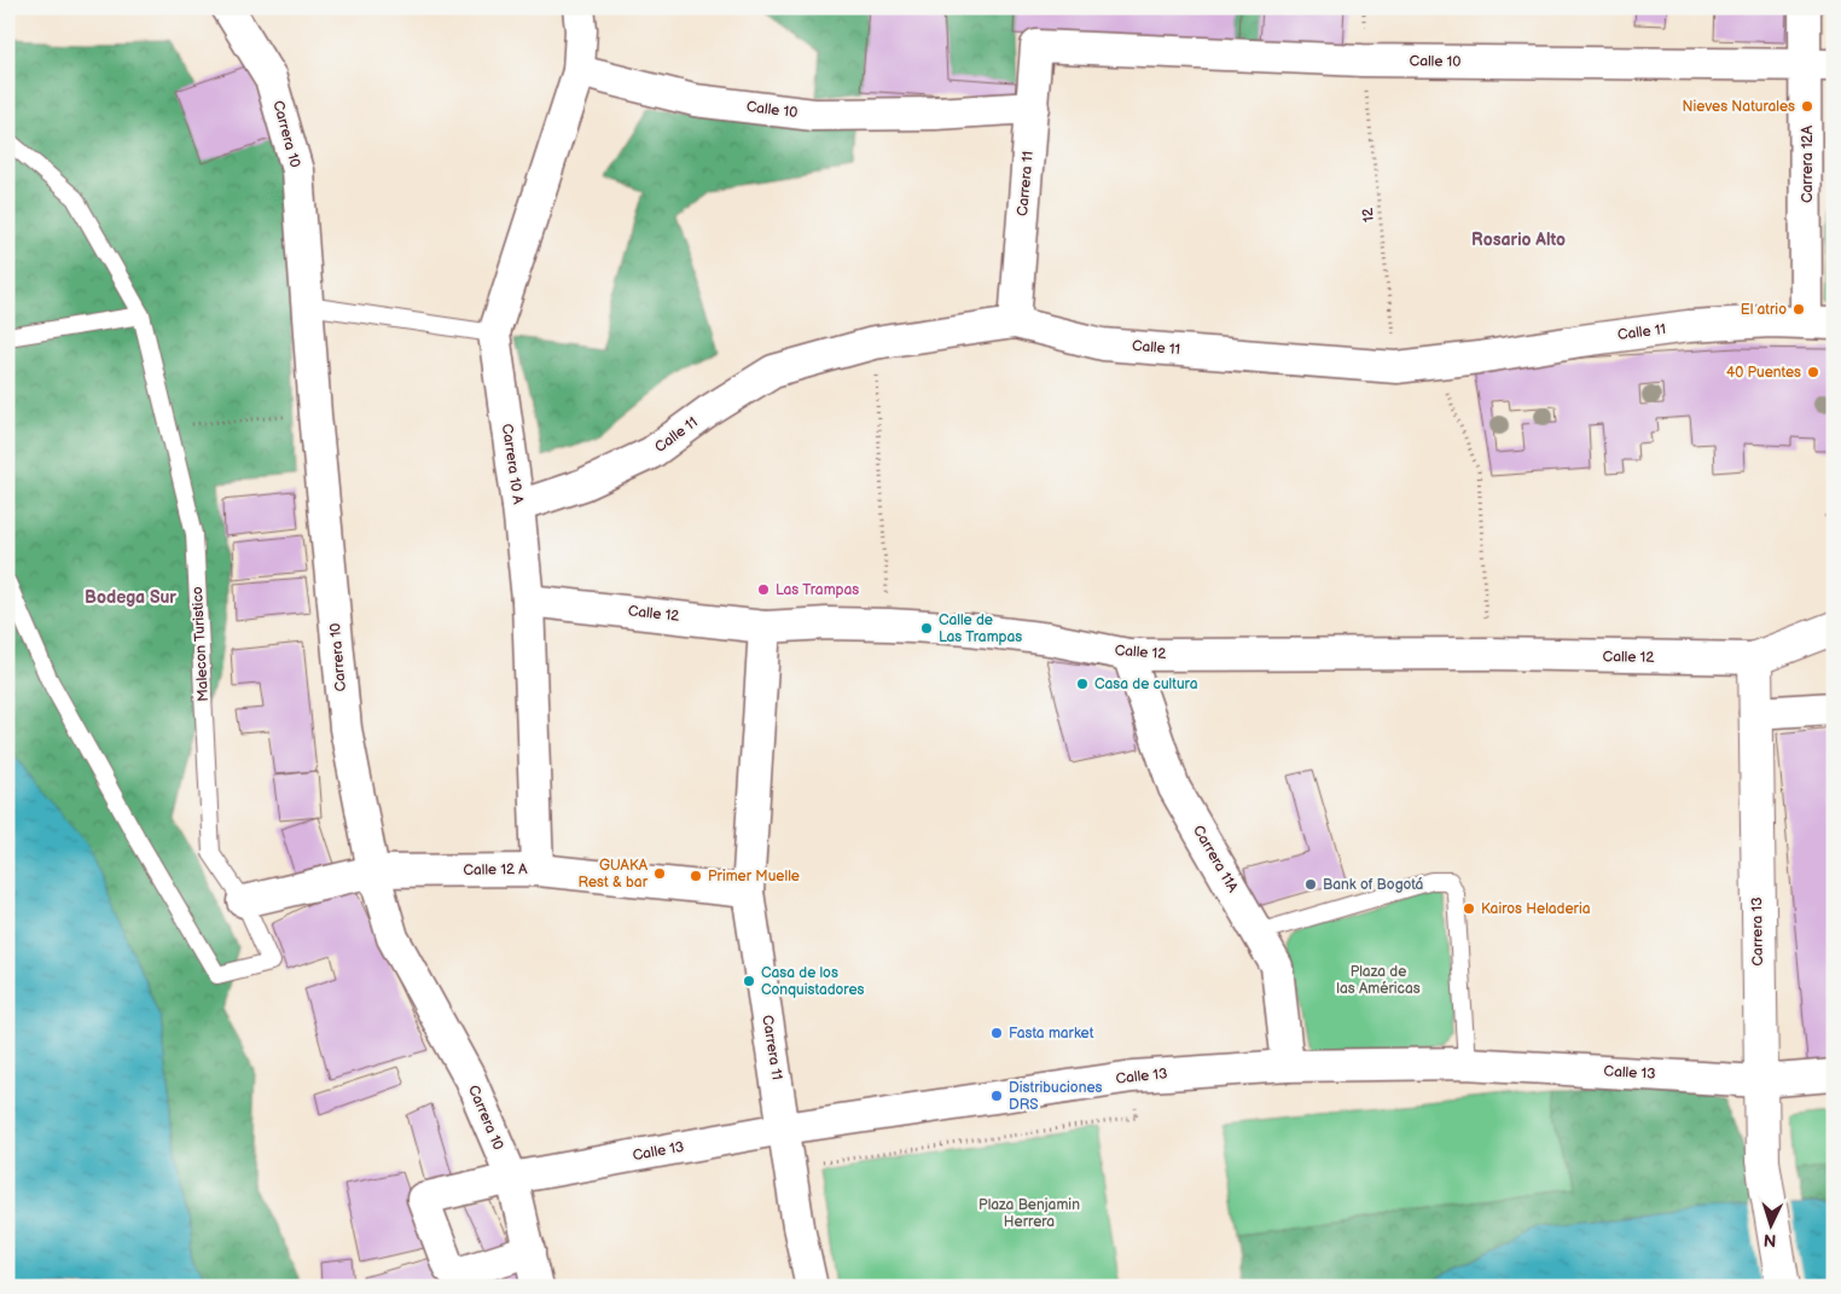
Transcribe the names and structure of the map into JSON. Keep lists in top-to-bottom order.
{
  "streets": {
    "street": [
      "Calle 10",
      "Carrera 10",
      "Carrera 12A",
      "Carrera 11",
      "Calle 11",
      "Carrera 10 A",
      "Calle 12",
      "Carrera 11A",
      "Calle 12 A",
      "Carrera 13",
      "Calle 13"
    ],
    "lane": ["Malecon Turistico"],
    "path": ["12"]
  },
  "crossings": [
    ["Calle 10", "Carrera 12A"],
    ["Calle 10", "Carrera 11"],
    ["Calle 10", "12"],
    ["Calle 10", "Carrera 10 A"],
    ["Carrera 10", "Calle 12 A"],
    ["Carrera 10", "Calle 13"],
    ["Carrera 12A", "Calle 11"],
    ["Carrera 11", "Calle 11"],
    ["Carrera 11", "Calle 12"],
    ["Carrera 11", "Calle 12 A"],
    ["Carrera 11", "Calle 13"],
    ["12", "Calle 11"],
    ["Calle 11", "Carrera 10 A"],
    ["Carrera 10 A", "Calle 12"],
    ["Carrera 10 A", "Calle 12 A"],
    ["Calle 12", "Carrera 11A"],
    ["Calle 12", "Carrera 13"],
    ["Malecon Turistico", "Calle 12 A"],
    ["Carrera 11A", "Calle 13"],
    ["Carrera 13", "Calle 13"]
  ],
  "districts": ["Rosario Alto", "Bodega Sur"],
  "parks": ["Plaza de las Américas", "Plaza Benjamin Herrera"],
  "places": [
    "Nieves Naturales",
    "El atrio",
    "40 Puentes",
    "Las Trampas",
    "Calle de Las Trampas",
    "Casa de cultura",
    "GUAKA Rest & bar",
    "Primer Muelle",
    "Bank of Bogotá",
    "Kairos Heladeria",
    "Casa de los Conquistadores",
    "Fasta market",
    "Distribuciones DRS"
  ],
  "north": "bottom"
}
